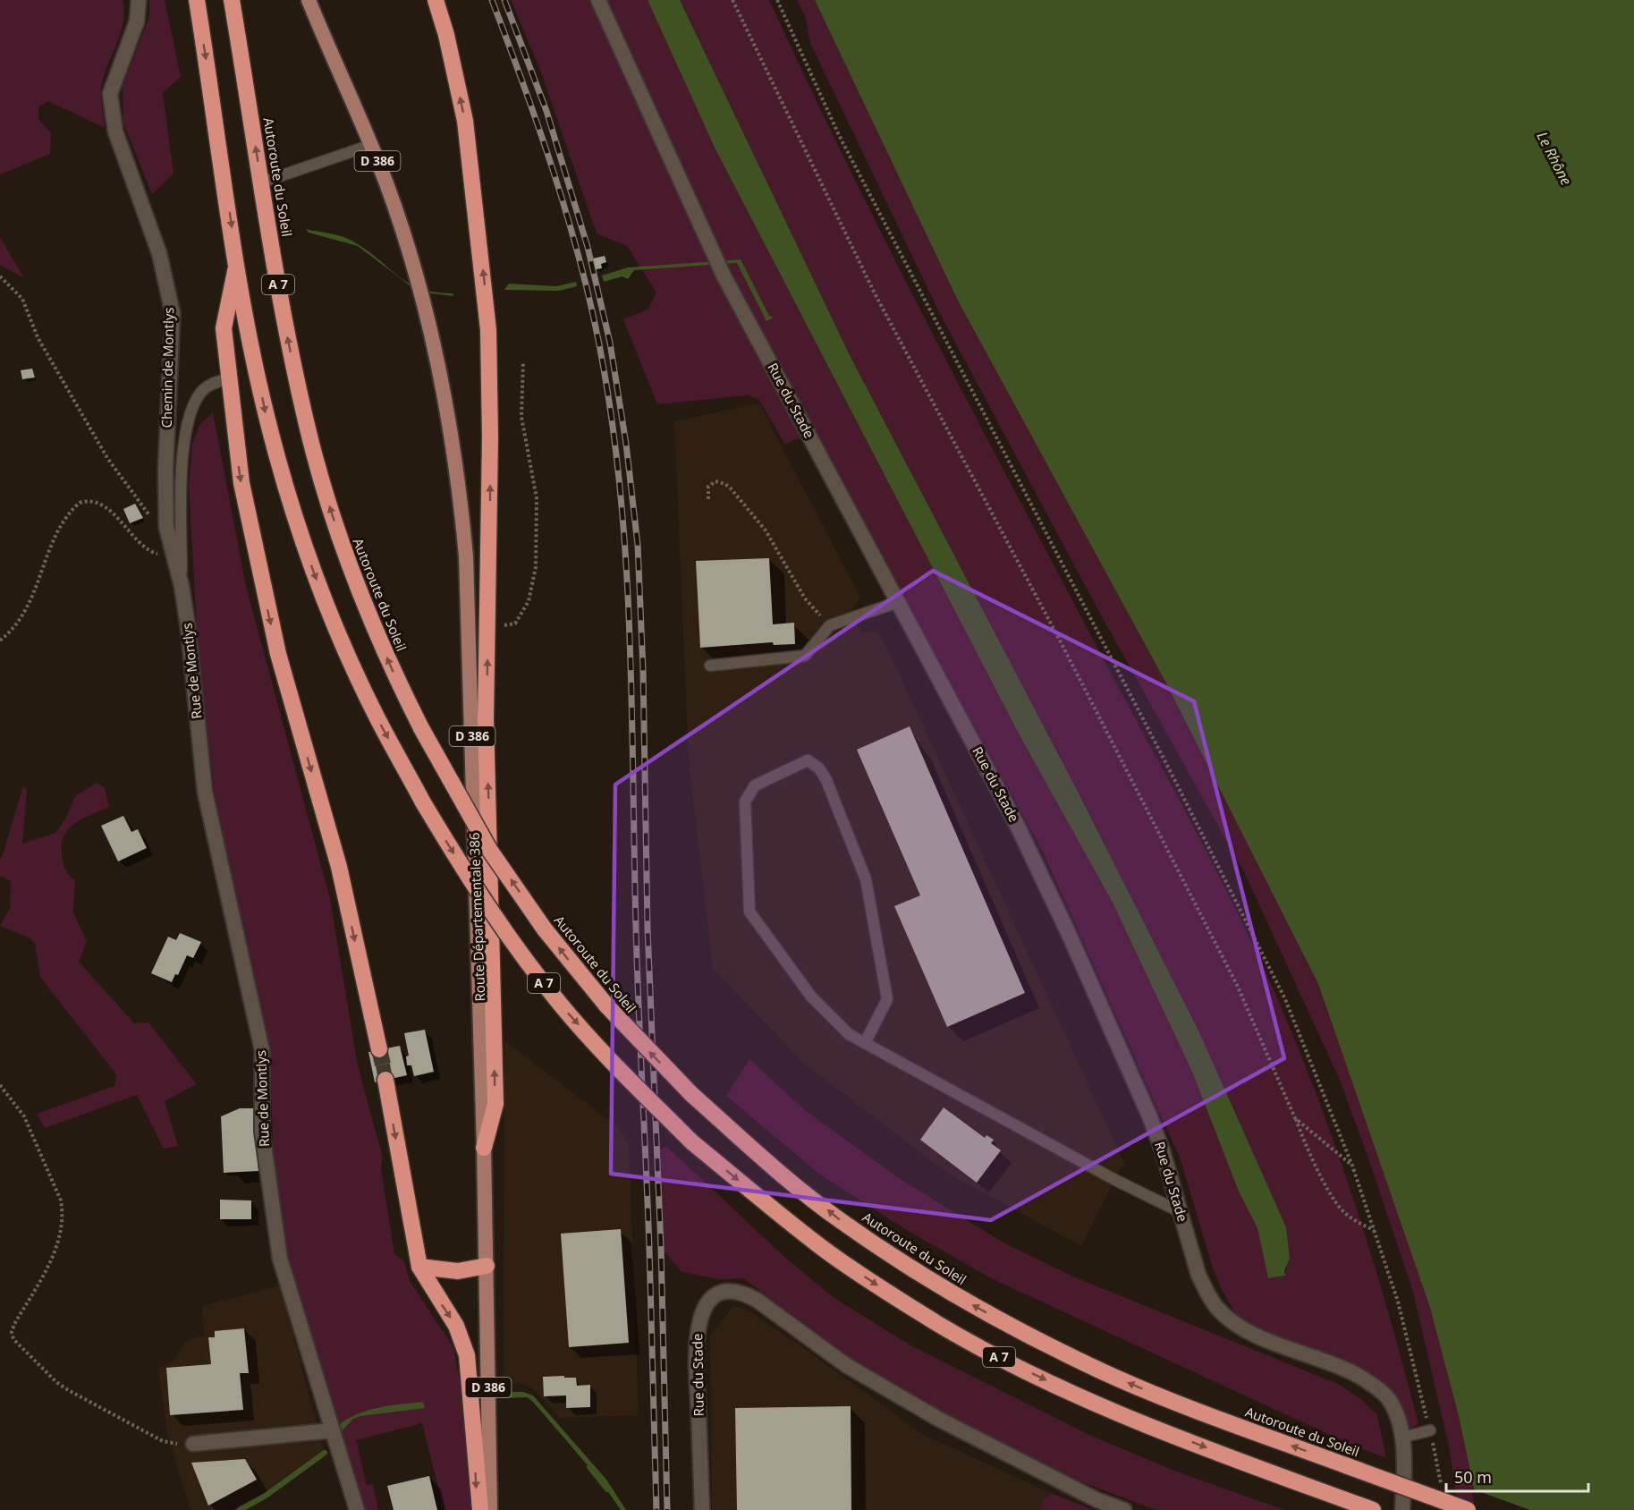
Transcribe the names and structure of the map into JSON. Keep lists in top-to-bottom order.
{
  "streets": {
    "highway": ["Autoroute du Soleil", "A 7"],
    "main road": ["D 386", "Route Départementale 386"],
    "street": ["Chemin de Montlys", "Rue du Stade", "Rue de Montlys"]
  },
  "crossings": [
    ["D 386", "Route Départementale 386"],
    ["Chemin de Montlys", "Rue de Montlys"]
  ],
  "water": ["Le Rhône"],
  "scale_bar": "50 m"
}
